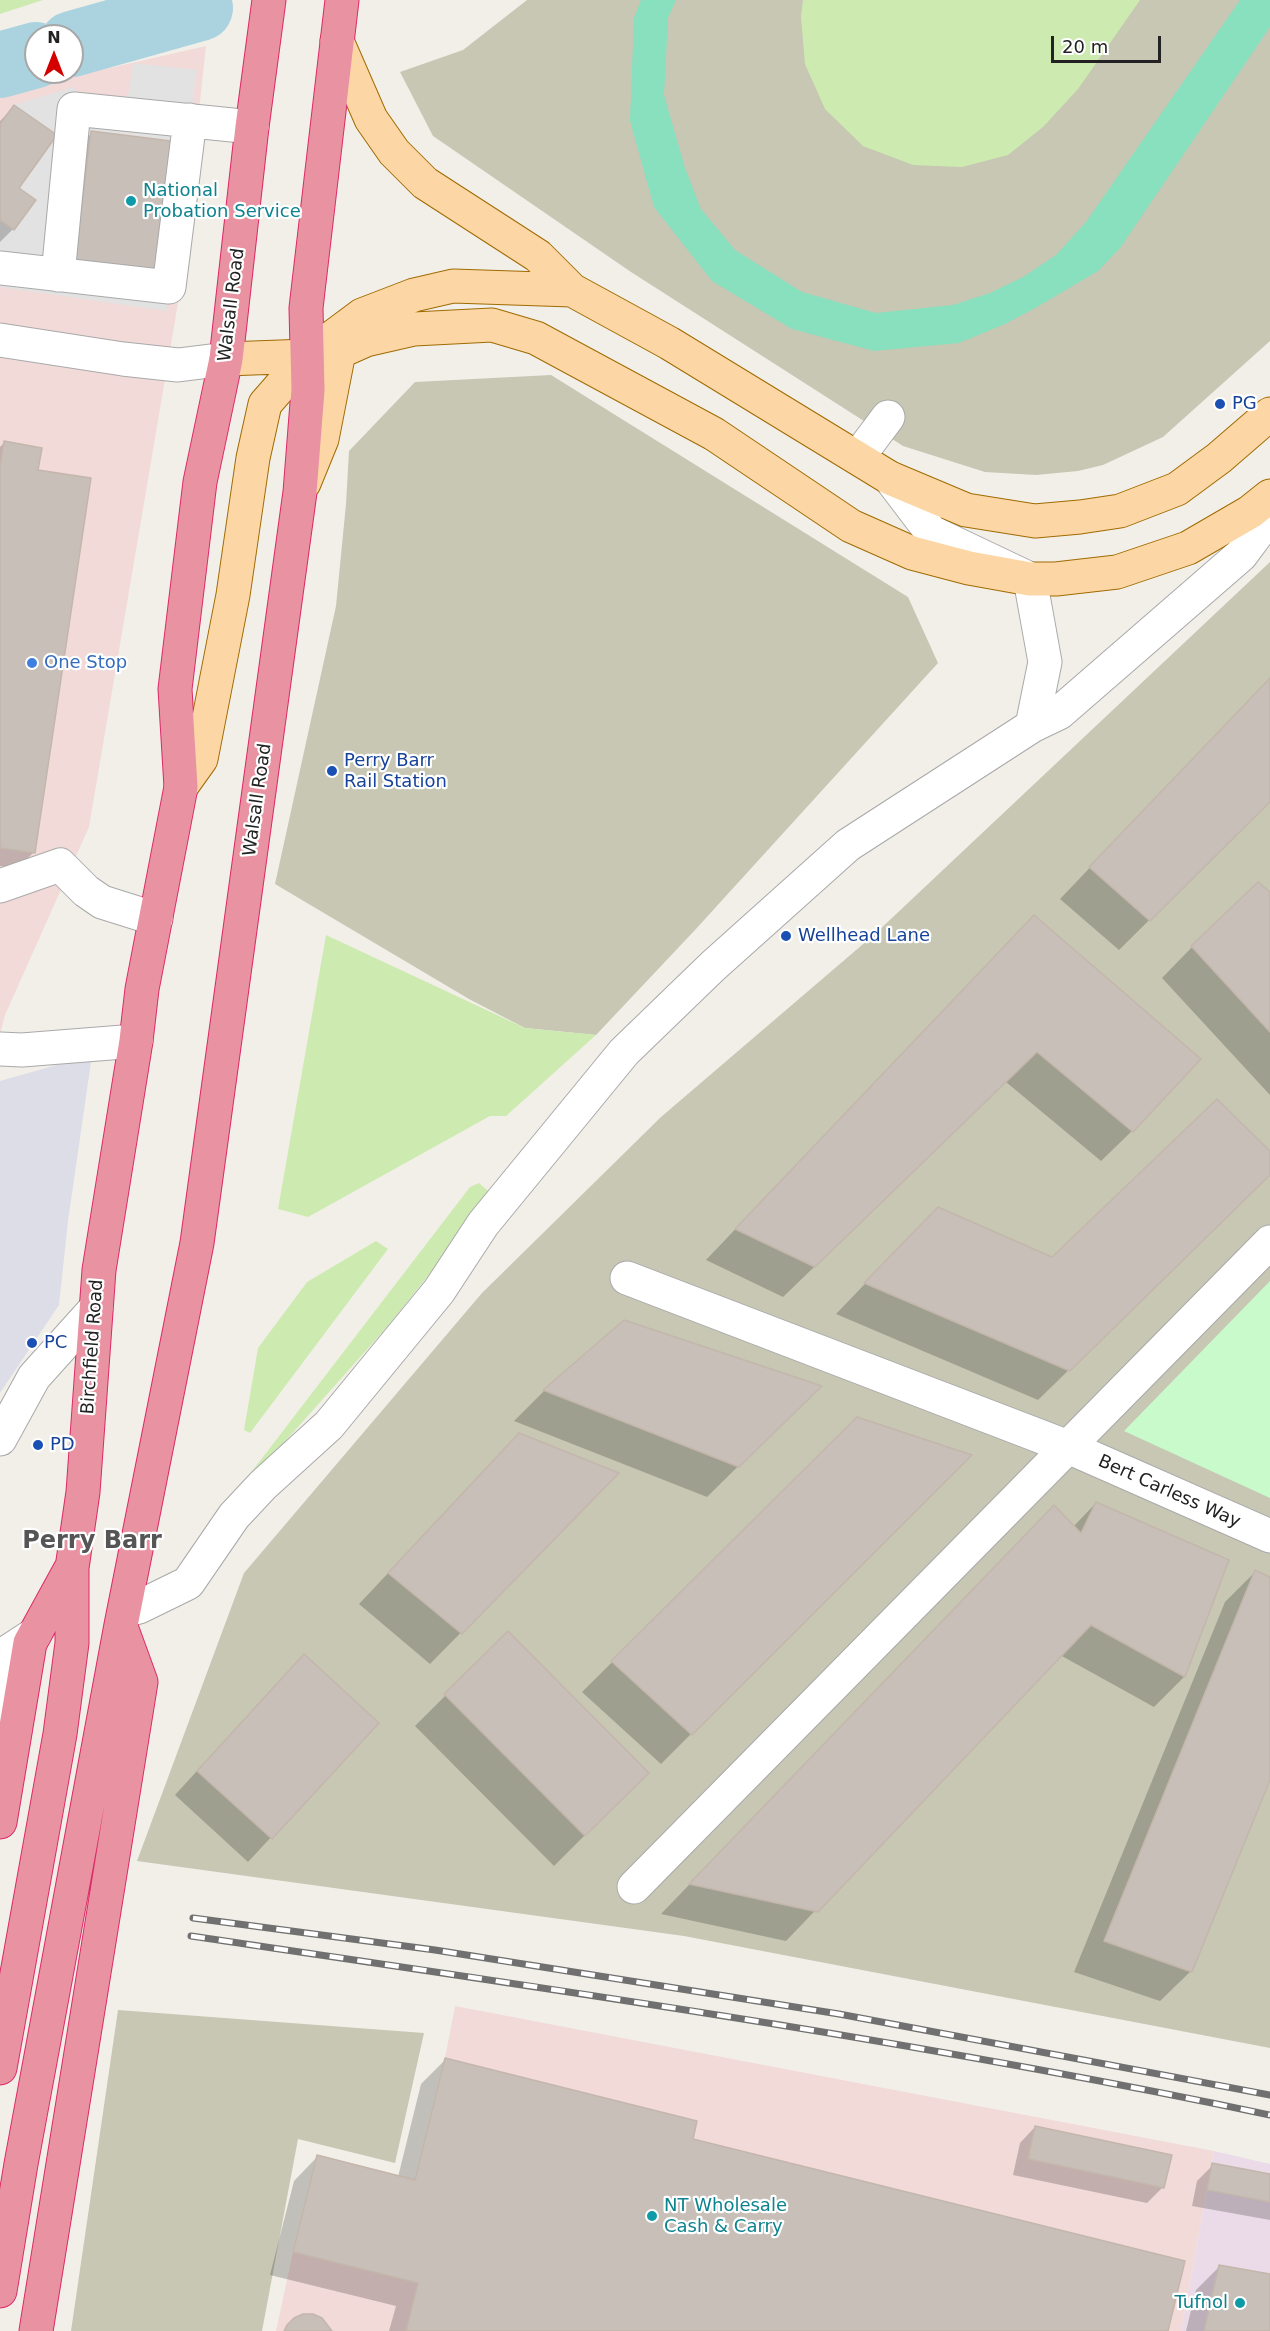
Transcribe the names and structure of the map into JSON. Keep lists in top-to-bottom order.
{
  "streets": {
    "highway": ["Walsall Road", "Birchfield Road"],
    "street": ["Bert Carless Way"]
  },
  "crossings": [
    ["Walsall Road", "Birchfield Road"]
  ],
  "districts": ["Perry Barr"],
  "places": [
    "National Probation Service",
    "PG",
    "One Stop",
    "Perry Barr Rail Station",
    "Wellhead Lane",
    "PC",
    "PD",
    "NT Wholesale Cash & Carry",
    "Tufnol"
  ],
  "scale_bar": "20 m",
  "north": "top"
}
